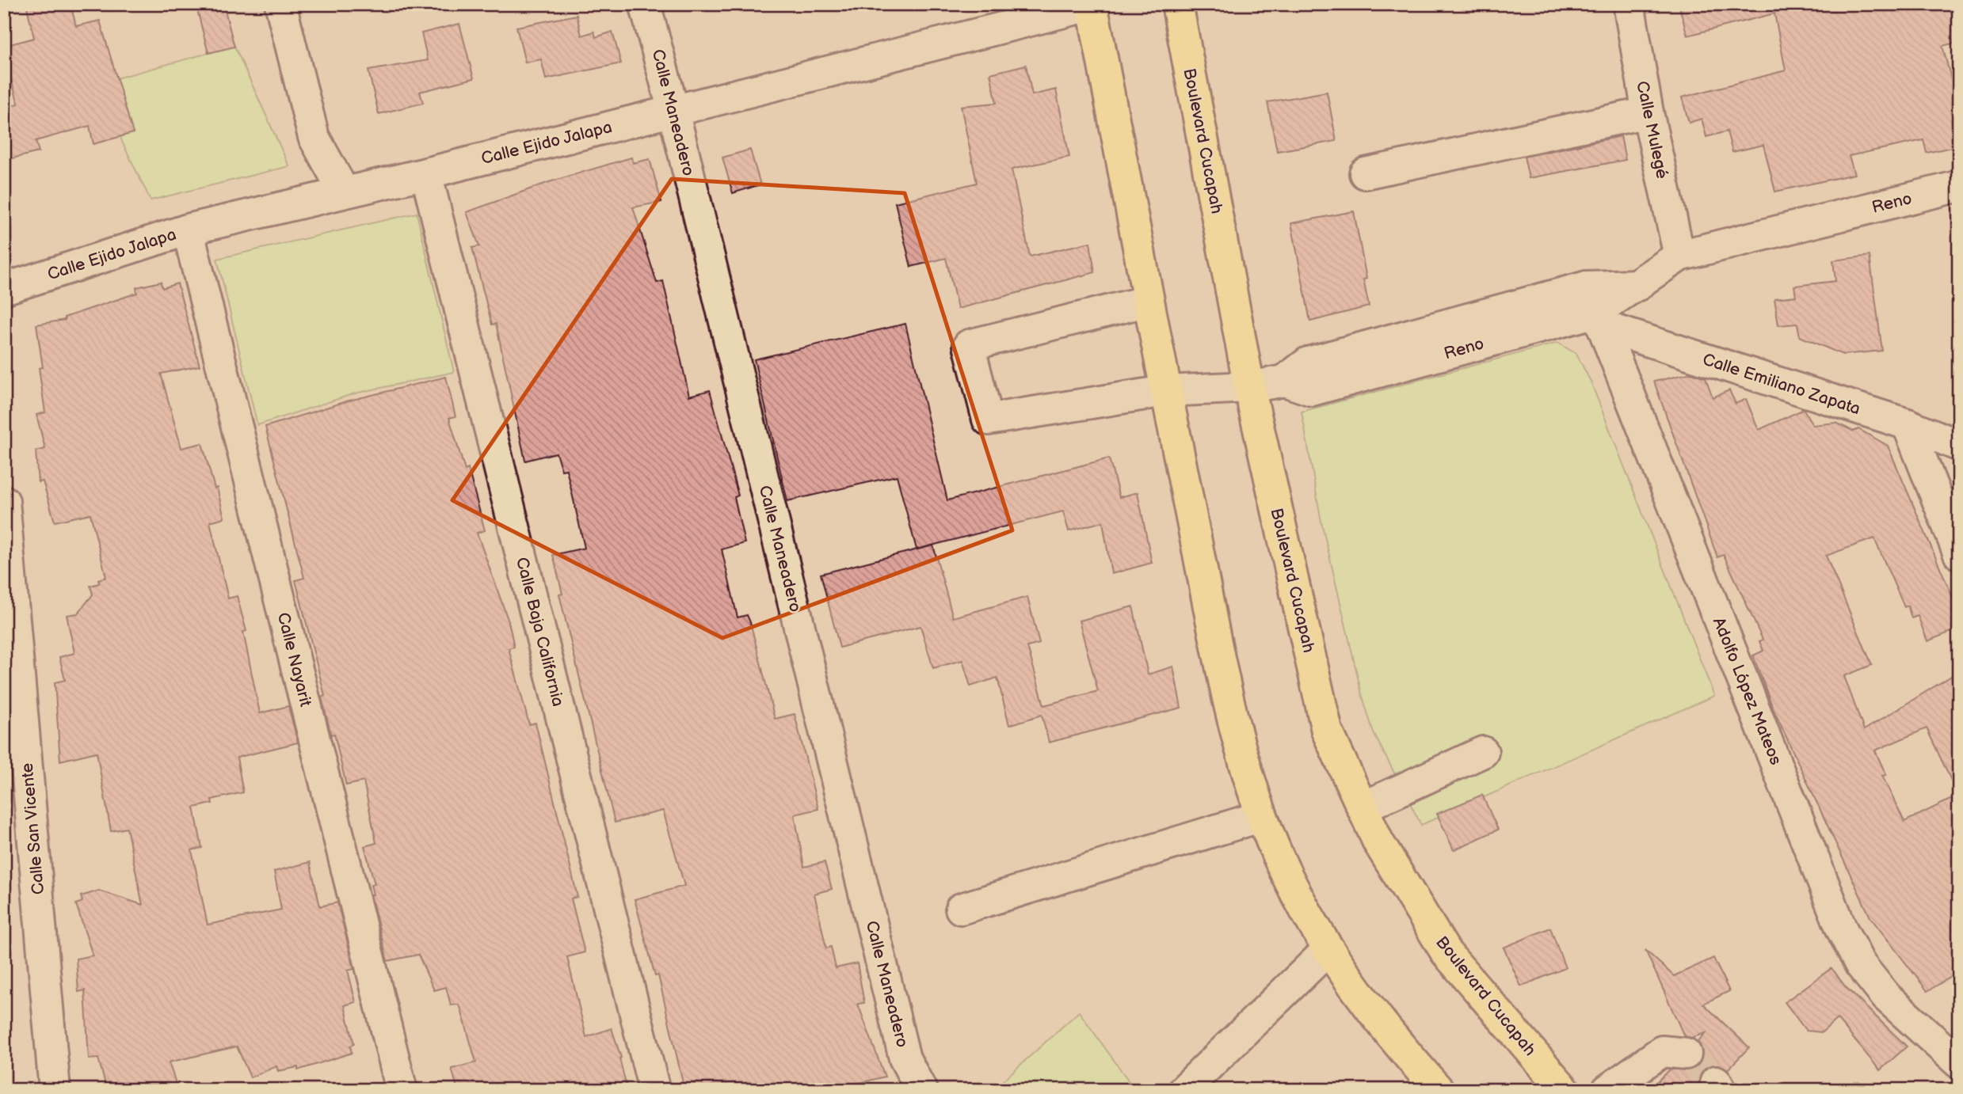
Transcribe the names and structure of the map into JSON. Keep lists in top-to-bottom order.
{
  "streets": {
    "main road": ["Boulevard Cucapah"],
    "street": [
      "Calle Maneadero",
      "Calle Mulegé",
      "Calle Ejido Jalapa",
      "Reno",
      "Calle Emiliano Zapata",
      "Calle Baja California",
      "Calle Nayarit",
      "Adolfo López Mateos",
      "Calle San Vicente"
    ]
  },
  "crossings": [
    ["Calle Maneadero", "Calle Ejido Jalapa"],
    ["Calle Mulegé", "Reno"],
    ["Boulevard Cucapah", "Reno"],
    ["Calle Ejido Jalapa", "Calle Baja California"],
    ["Calle Ejido Jalapa", "Calle Nayarit"],
    ["Reno", "Calle Emiliano Zapata"],
    ["Reno", "Adolfo López Mateos"],
    ["Calle Emiliano Zapata", "Adolfo López Mateos"]
  ]
}
